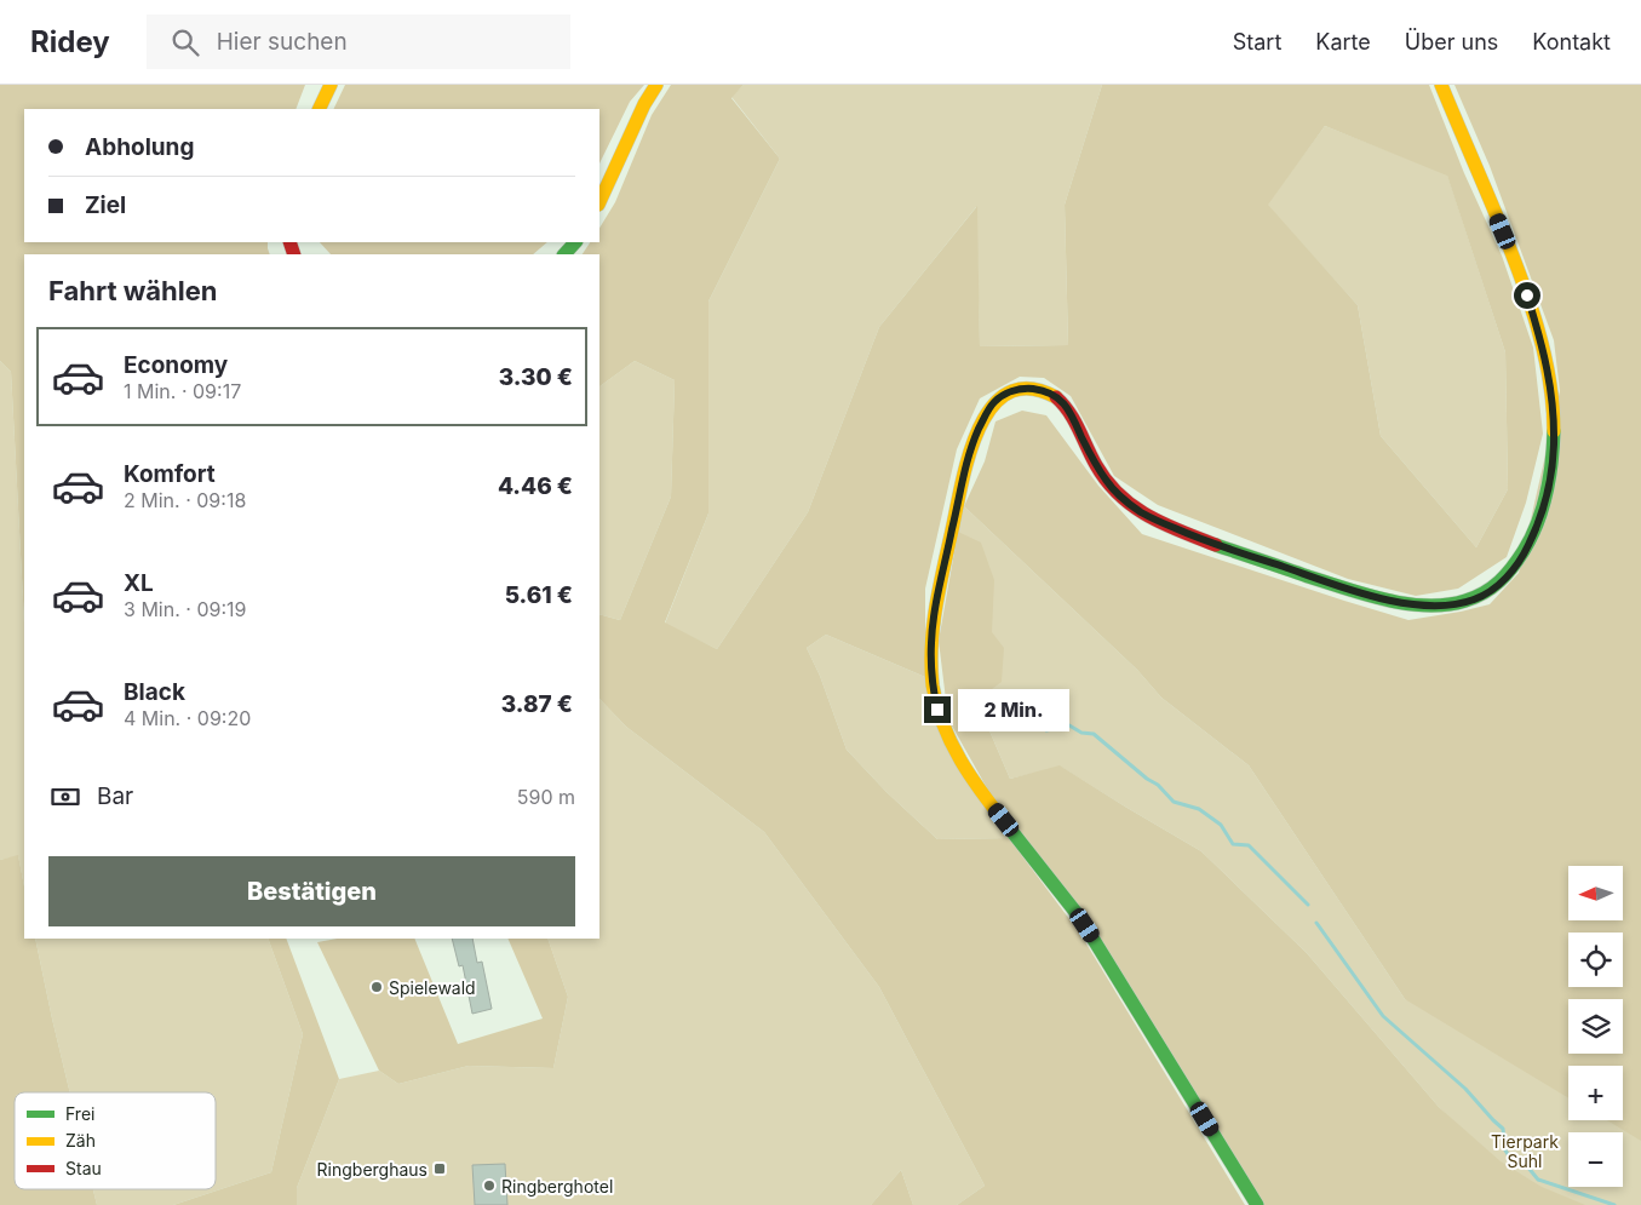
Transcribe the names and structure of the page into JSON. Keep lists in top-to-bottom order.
{
  "parks": ["Tierpark Suhl"],
  "places": {
    "other": ["Spielewald", "Ringberghotel"],
    "transit": ["Ringberghaus"]
  },
  "legend": ["Frei", "Zäh", "Stau"],
  "north": "left",
  "page": {
    "header": "Ridey",
    "search": "Hier suchen",
    "nav": [
      "Start",
      "Karte",
      "Über uns",
      "Kontakt"
    ],
    "banner": ["Abholung", "Ziel"],
    "heading": "Fahrt wählen",
    "list": [
      {
        "name": "Economy",
        "note": "1 Min. · 09:17",
        "value": "3.30 €"
      },
      {
        "name": "Komfort",
        "note": "2 Min. · 09:18",
        "value": "4.46 €"
      },
      {
        "name": "XL",
        "note": "3 Min. · 09:19",
        "value": "5.61 €"
      },
      {
        "name": "Black",
        "note": "4 Min. · 09:20",
        "value": "3.87 €"
      }
    ],
    "bubble": "2 Min.",
    "pay": ["Bar", "590 m"],
    "buttons": "Bestätigen",
    "map_buttons": ["+", "−"]
  }
}
